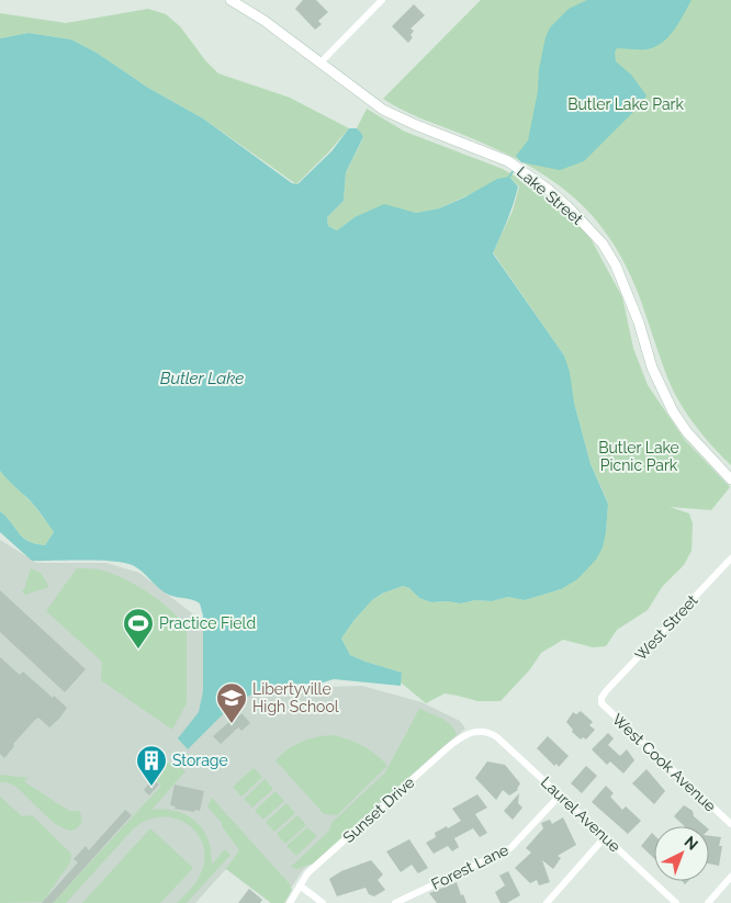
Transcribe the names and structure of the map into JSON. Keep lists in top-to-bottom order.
{
  "streets": {
    "street": [
      "Lake Street",
      "West Street",
      "West Cook Avenue",
      "Sunset Drive",
      "Laurel Avenue",
      "Forest Lane"
    ]
  },
  "crossings": [
    ["West Street", "West Cook Avenue"],
    ["Sunset Drive", "Laurel Avenue"],
    ["Laurel Avenue", "Forest Lane"]
  ],
  "water": ["Butler Lake"],
  "parks": ["Butler Lake Park", "Butler Lake Picnic Park"],
  "places": {
    "sports": ["Practice Field"],
    "school or university": ["Libertyville High School"],
    "building": ["Storage"]
  },
  "north": "top right"
}
